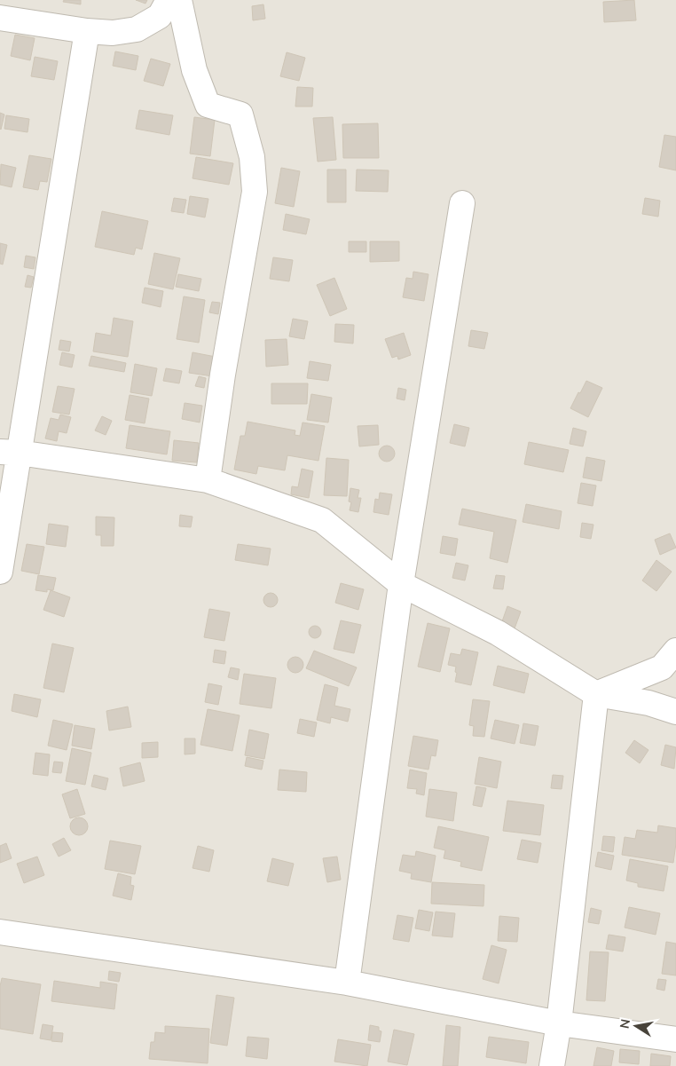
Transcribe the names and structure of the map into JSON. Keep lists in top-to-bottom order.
{
  "north": "left"
}
